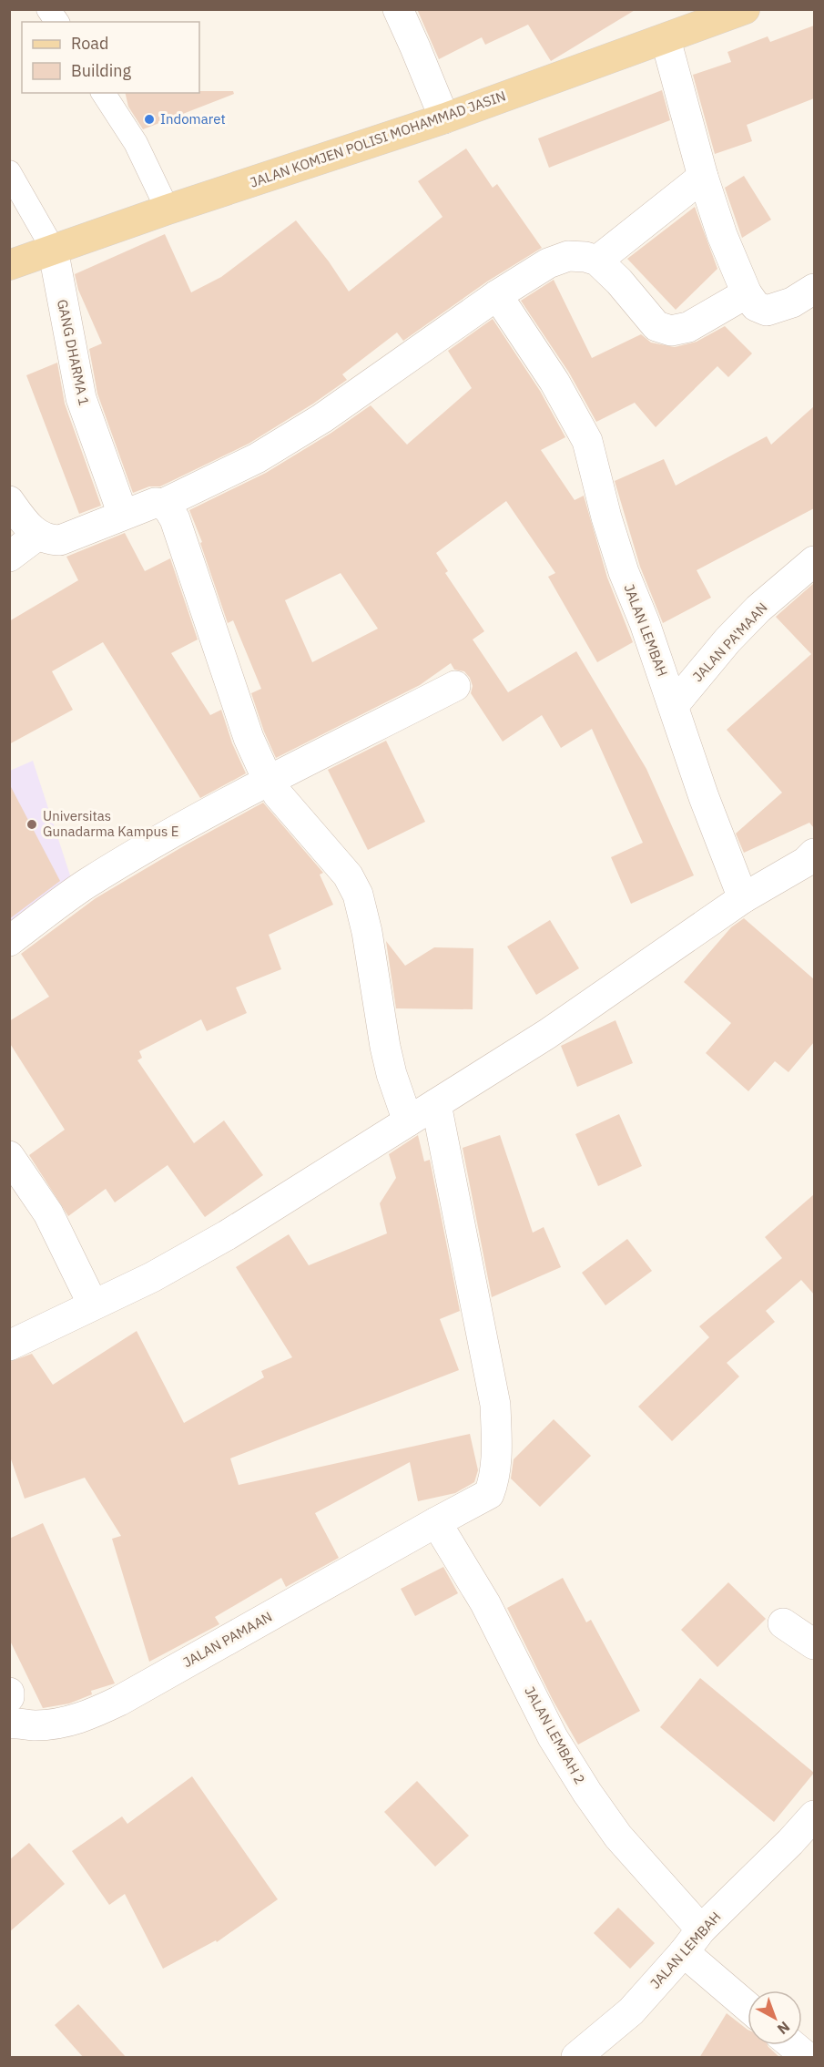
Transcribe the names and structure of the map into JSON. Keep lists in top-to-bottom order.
{
  "streets": {
    "main road": ["JALAN KOMJEN POLISI MOHAMMAD JASIN"],
    "street": [
      "GANG DHARMA 1",
      "JALAN LEMBAH",
      "JALAN PA'MAAN",
      "JALAN PAMAAN",
      "JALAN LEMBAH 2"
    ]
  },
  "crossings": [
    ["JALAN KOMJEN POLISI MOHAMMAD JASIN", "GANG DHARMA 1"],
    ["JALAN LEMBAH", "JALAN PA'MAAN"],
    ["JALAN LEMBAH", "JALAN LEMBAH 2"],
    ["JALAN PAMAAN", "JALAN LEMBAH 2"]
  ],
  "places": ["Indomaret", "Universitas Gunadarma Kampus E"],
  "legend": ["Road", "Building"],
  "north": "bottom right"
}
